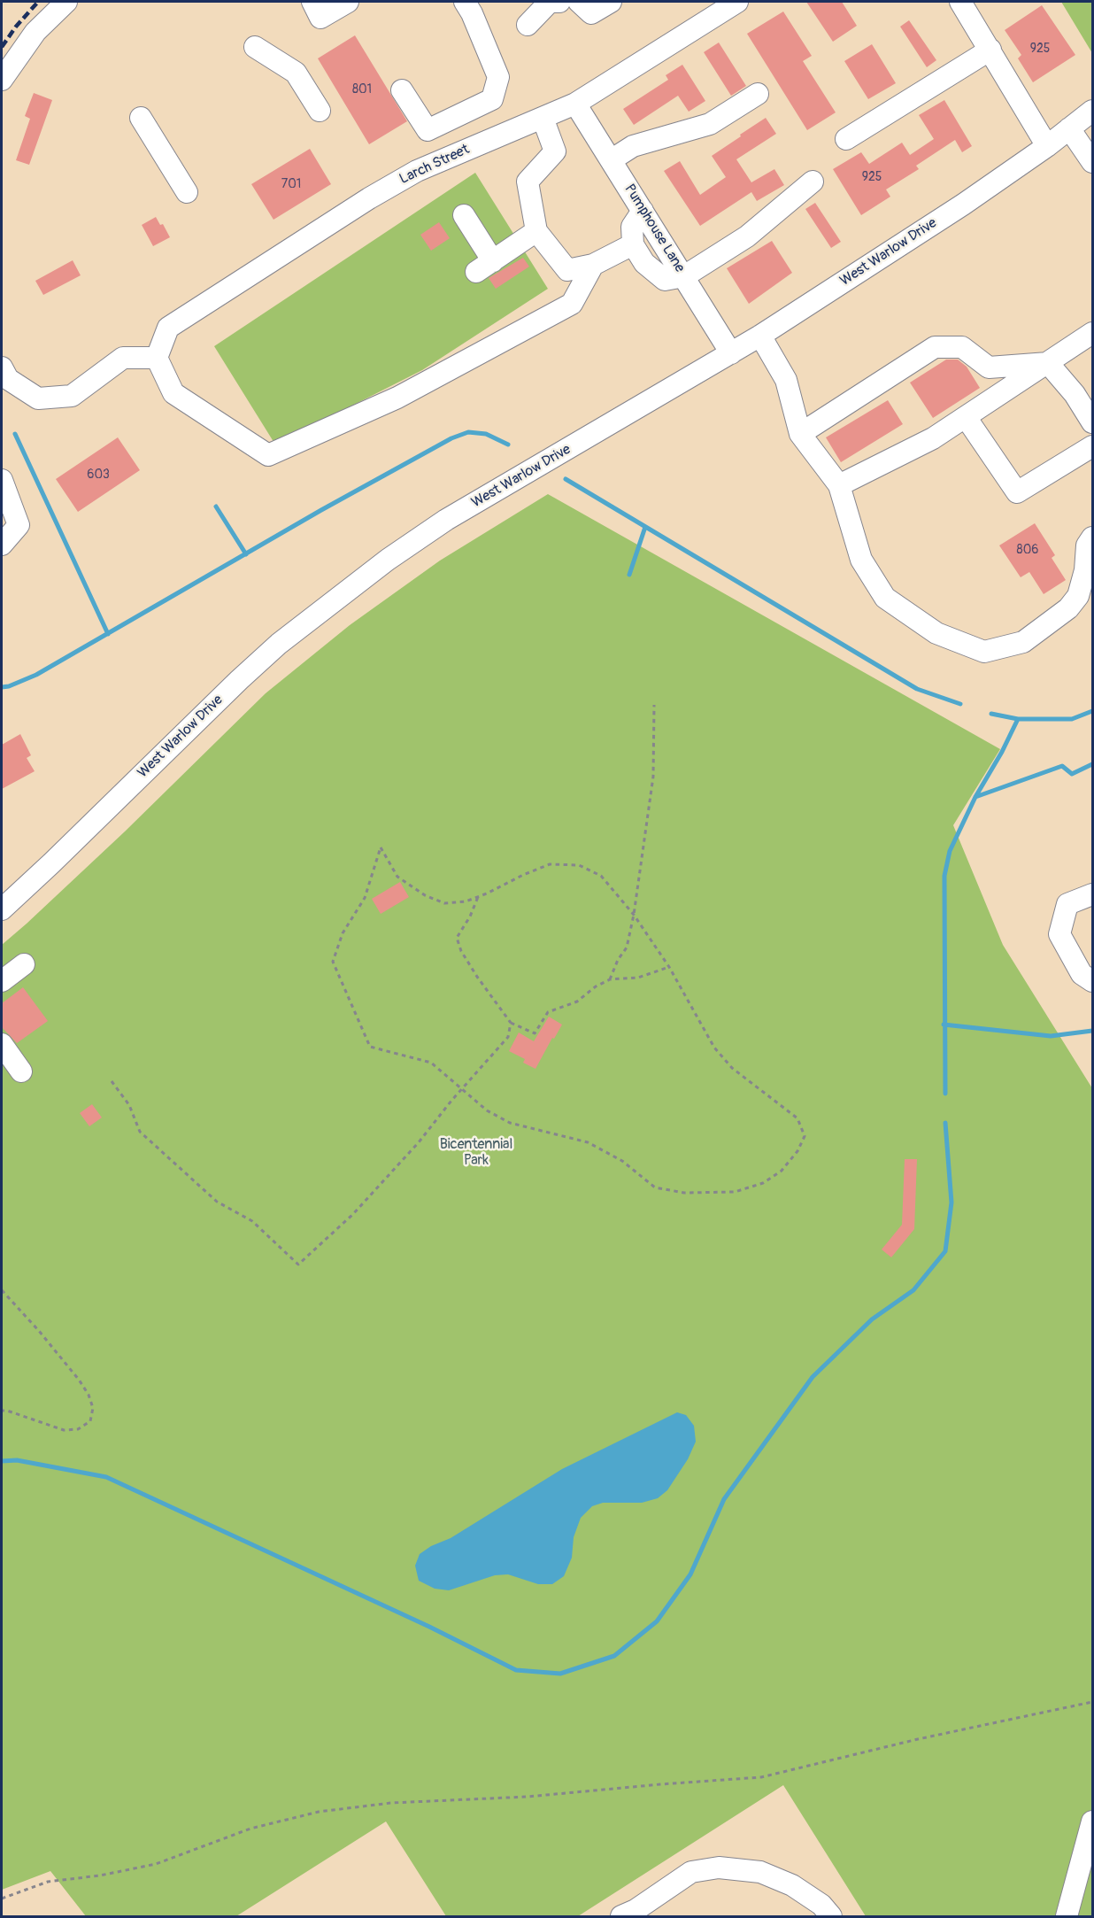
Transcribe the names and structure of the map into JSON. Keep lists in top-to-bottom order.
{
  "streets": {
    "street": ["Larch Street", "Pumphouse Lane", "West Warlow Drive"]
  },
  "crossings": [
    ["Larch Street", "Pumphouse Lane"],
    ["Pumphouse Lane", "West Warlow Drive"]
  ],
  "parks": ["Bicentennial Park"],
  "house_numbers": [
    "925",
    "801",
    "925",
    "701",
    "603",
    "806"
  ]
}
